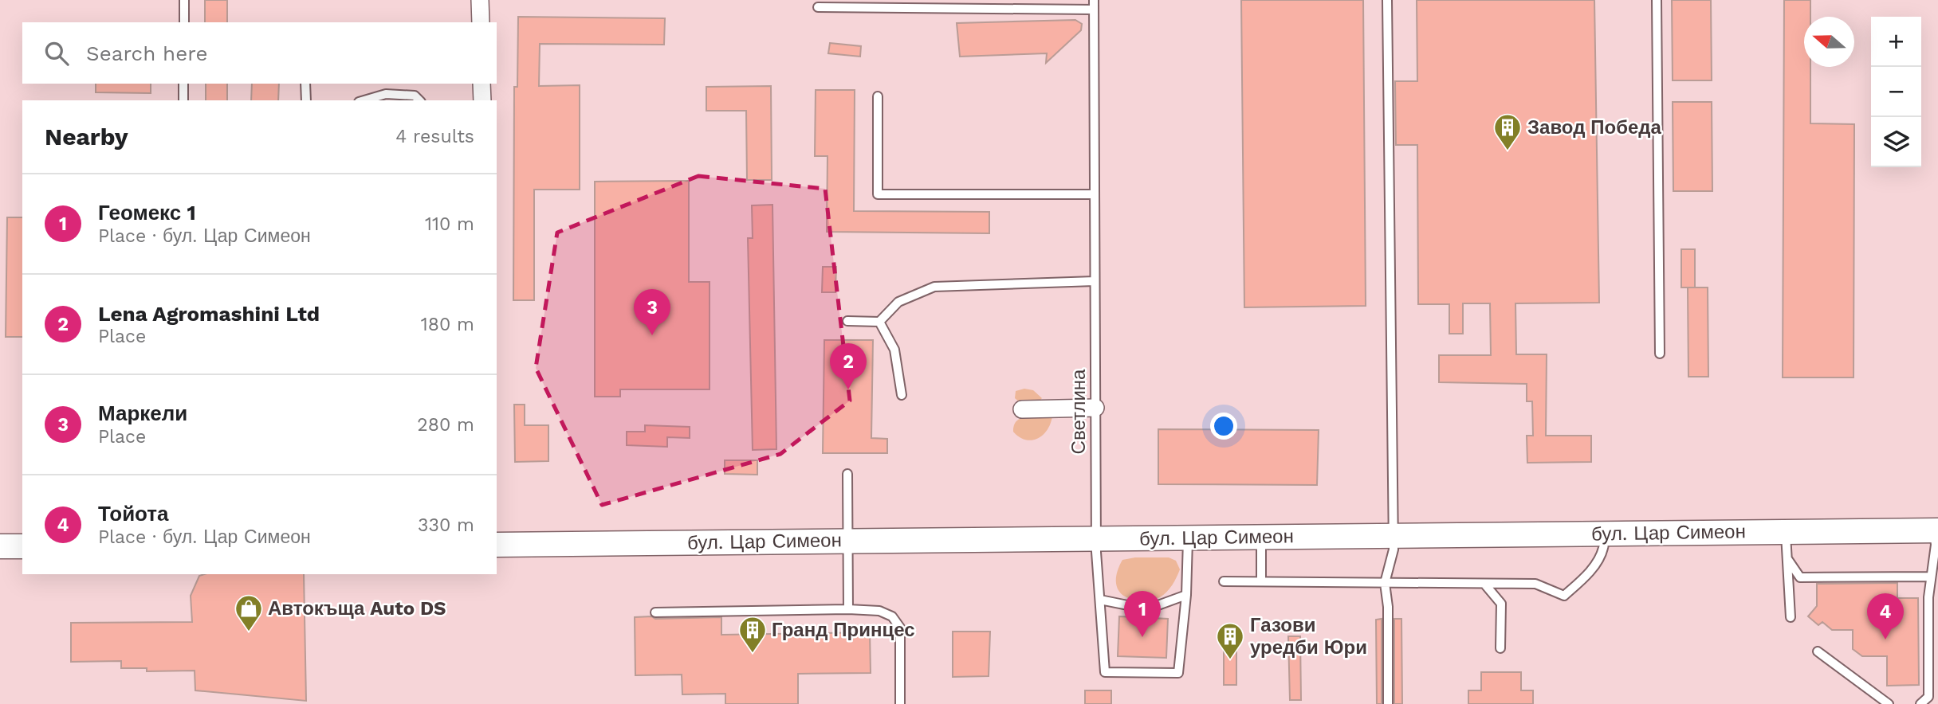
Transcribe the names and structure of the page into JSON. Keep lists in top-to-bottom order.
{
  "streets": {
    "main road": ["бул. Цар Симеон"],
    "lane": ["Светлина"]
  },
  "crossings": [
    ["Светлина", "бул. Цар Симеон"]
  ],
  "places": {
    "building": ["Завод Победа", "Гранд Принцес", "Газови уредби Юри"],
    "shop": ["Автокъща Auto DS"]
  },
  "north": "left",
  "page": {
    "map_buttons": ["+", "−"],
    "search": "Search here",
    "heading": ["Nearby", "4 results"],
    "list": [
      {
        "mark": "1",
        "name": "Геомекс 1",
        "note": "Place · бул. Цар Симеон",
        "value": "110 m"
      },
      {
        "mark": "2",
        "name": "Lena Agromashini Ltd",
        "note": "Place",
        "value": "180 m"
      },
      {
        "mark": "3",
        "name": "Маркели",
        "note": "Place",
        "value": "280 m"
      },
      {
        "mark": "4",
        "name": "Тойота",
        "note": "Place · бул. Цар Симеон",
        "value": "330 m"
      }
    ],
    "pins": [
      "3",
      "2",
      "1",
      "4"
    ]
  }
}
